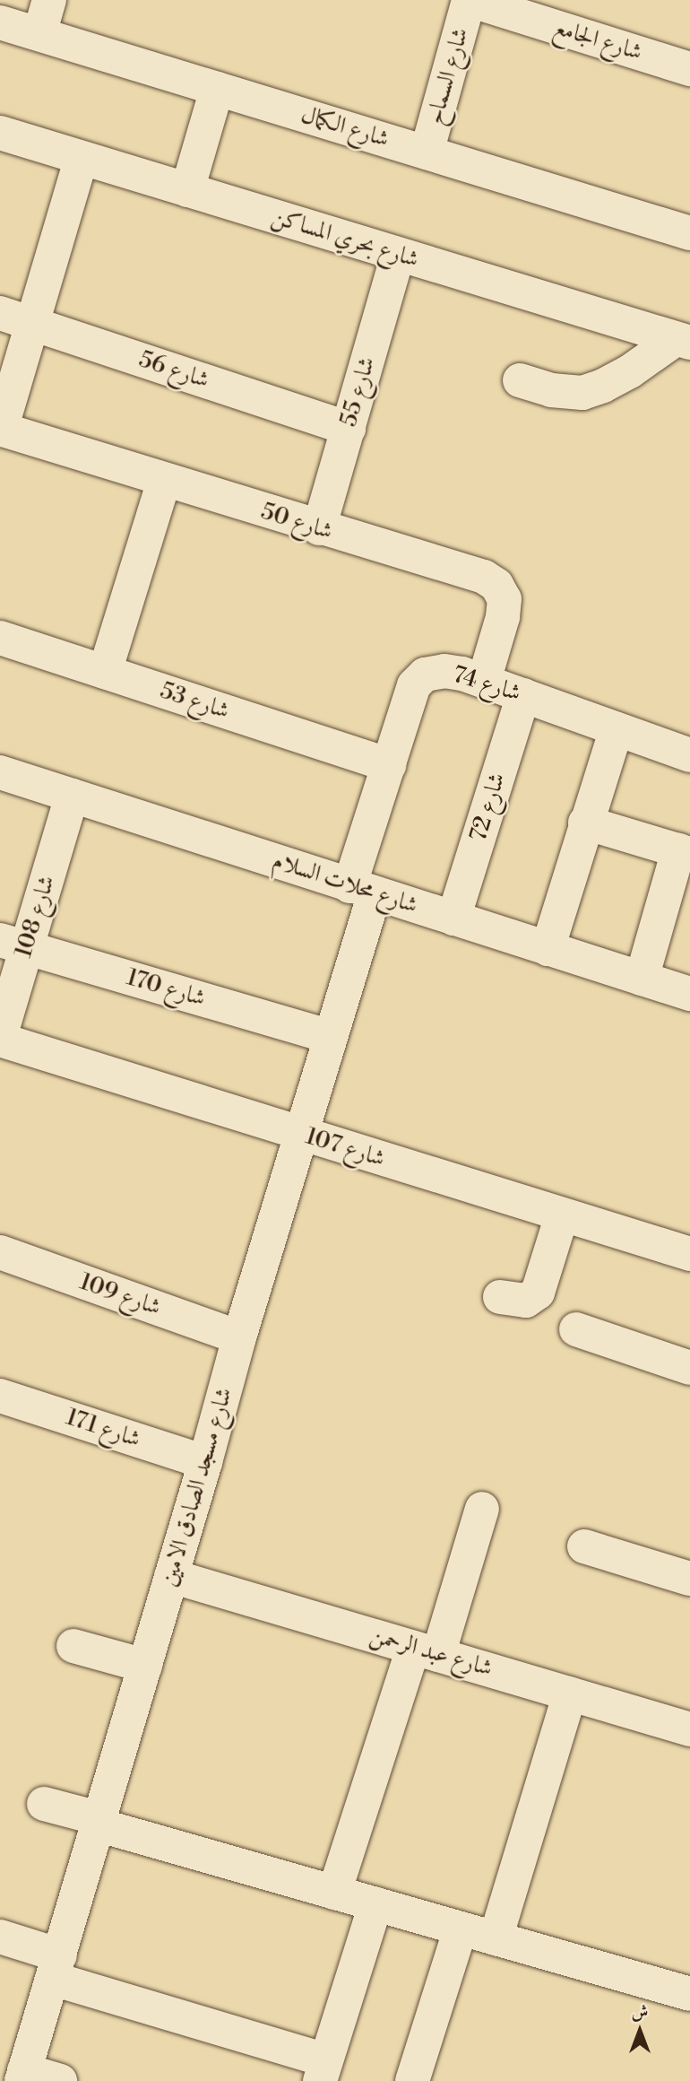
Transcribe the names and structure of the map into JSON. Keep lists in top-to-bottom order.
{
  "streets": {
    "street": [
      "شارع الجامع",
      "شارع السماح",
      "شارع الكمال",
      "شارع بحري المساكن",
      "شارع 56",
      "شارع 55",
      "شارع 50",
      "شارع 74",
      "شارع 53",
      "شارع 72",
      "شارع محلات السلام",
      "شارع 108",
      "شارع 170",
      "شارع 107",
      "شارع 109",
      "شارع 171",
      "شارع مسجد الصادق الامين",
      "شارع عبد الرحمن"
    ]
  },
  "crossings": [
    ["شارع الجامع", "شارع السماح"],
    ["شارع السماح", "شارع الكمال"],
    ["شارع بحري المساكن", "شارع 55"],
    ["شارع 56", "شارع 55"],
    ["شارع 55", "شارع 50"],
    ["شارع 50", "شارع 74"],
    ["شارع 74", "شارع 53"],
    ["شارع 74", "شارع 72"],
    ["شارع 74", "شارع محلات السلام"],
    ["شارع 74", "شارع مسجد الصادق الامين"],
    ["شارع 72", "شارع محلات السلام"],
    ["شارع محلات السلام", "شارع 108"],
    ["شارع محلات السلام", "شارع مسجد الصادق الامين"],
    ["شارع 108", "شارع 170"],
    ["شارع 108", "شارع 107"],
    ["شارع 170", "شارع مسجد الصادق الامين"],
    ["شارع 107", "شارع مسجد الصادق الامين"],
    ["شارع 109", "شارع مسجد الصادق الامين"],
    ["شارع 171", "شارع مسجد الصادق الامين"],
    ["شارع مسجد الصادق الامين", "شارع عبد الرحمن"]
  ],
  "north": "top"
}
